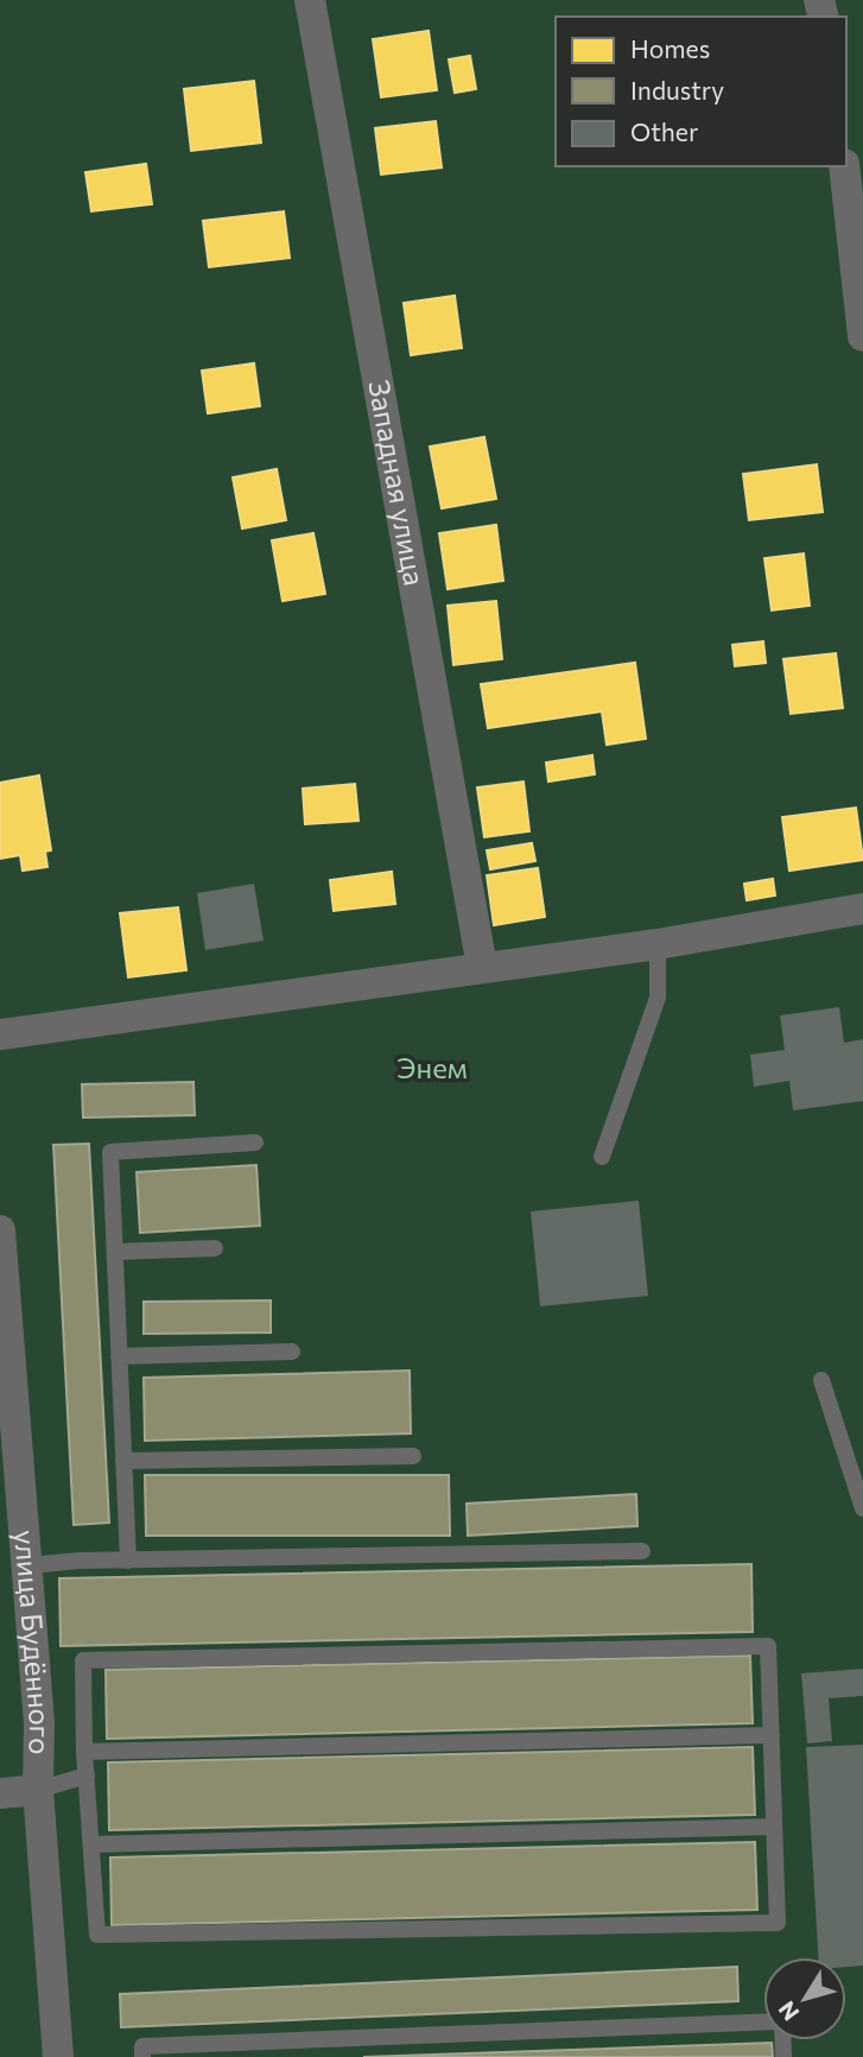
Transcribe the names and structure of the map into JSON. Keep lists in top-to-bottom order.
{
  "streets": {
    "street": ["Западная улица", "улица Будённого"]
  },
  "parks": ["Энем"],
  "legend": ["Homes", "Industry", "Other"],
  "north": "bottom left"
}
